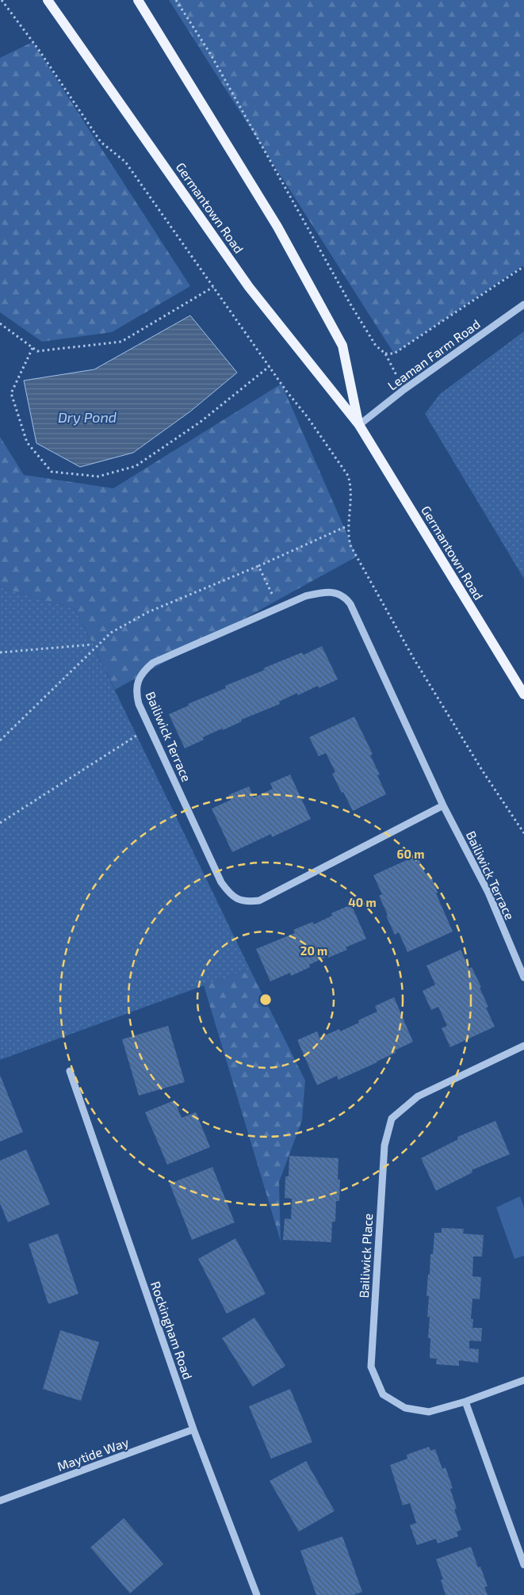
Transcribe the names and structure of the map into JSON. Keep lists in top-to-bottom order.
{
  "streets": {
    "main road": ["Germantown Road"],
    "street": [
      "Leaman Farm Road",
      "Bailiwick Terrace",
      "Bailiwick Place",
      "Rockingham Road",
      "Maytide Way"
    ]
  },
  "crossings": [
    ["Germantown Road", "Leaman Farm Road"],
    ["Rockingham Road", "Maytide Way"]
  ],
  "water": ["Dry Pond"],
  "rings": ["60 m", "40 m", "20 m"]
}
